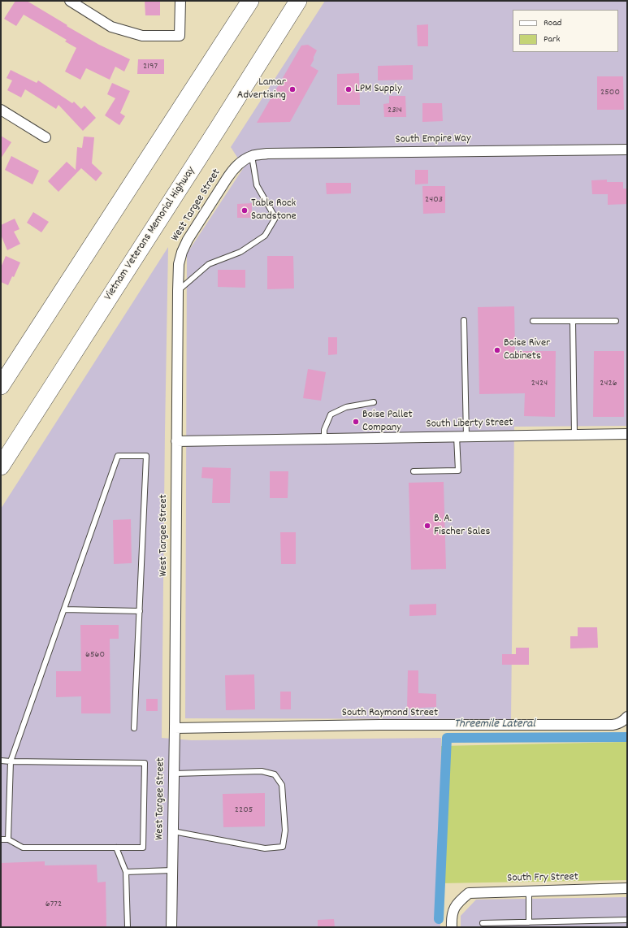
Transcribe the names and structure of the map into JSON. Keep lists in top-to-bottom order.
{
  "streets": {
    "highway": ["Vietnam Veterans Memorial Highway"],
    "street": [
      "South Empire Way",
      "West Targee Street",
      "South Liberty Street",
      "South Raymond Street",
      "South Fry Street"
    ]
  },
  "crossings": [
    ["South Empire Way", "West Targee Street"],
    ["West Targee Street", "South Liberty Street"],
    ["West Targee Street", "South Raymond Street"]
  ],
  "water": ["Threemile Lateral"],
  "places": [
    "Lamar Advertising",
    "LPM Supply",
    "Table Rock Sandstone",
    "Boise River Cabinets",
    "Boise Pallet Company",
    "B. A. Fischer Sales"
  ],
  "house_numbers": [
    "2197",
    "2500",
    "2314",
    "2403",
    "2424",
    "2426",
    "6560",
    "2205",
    "6772"
  ],
  "legend": ["Road", "Park"]
}
